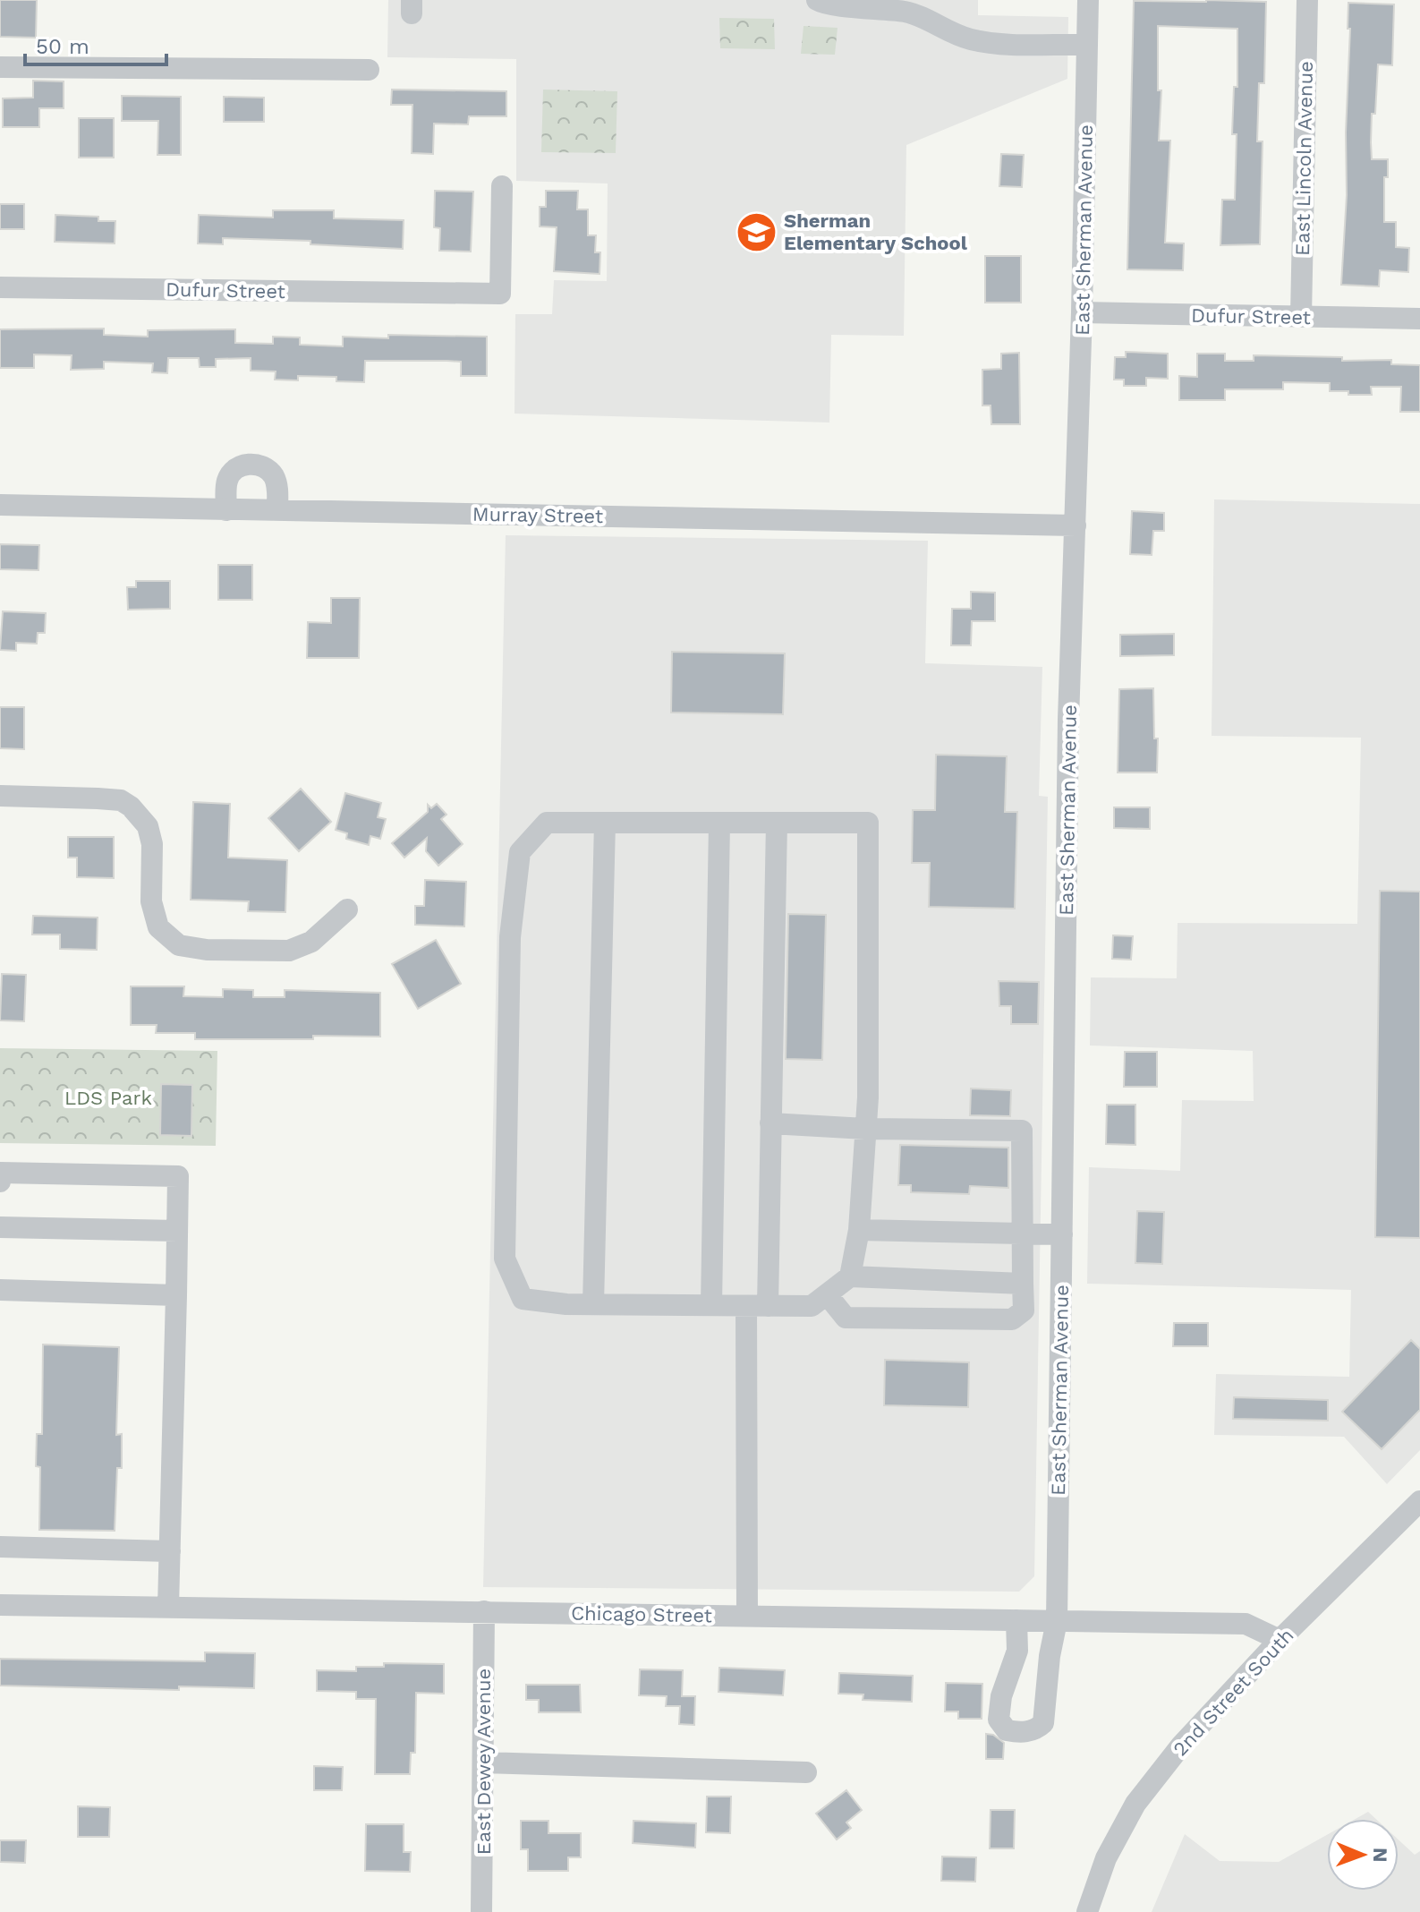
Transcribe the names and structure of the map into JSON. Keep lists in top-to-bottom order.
{
  "streets": {
    "street": [
      "East Lincoln Avenue",
      "East Sherman Avenue",
      "Dufur Street",
      "Murray Street",
      "Chicago Street",
      "2nd Street South",
      "East Dewey Avenue"
    ]
  },
  "crossings": [
    ["East Lincoln Avenue", "Dufur Street"],
    ["East Sherman Avenue", "Dufur Street"],
    ["East Sherman Avenue", "Murray Street"],
    ["East Sherman Avenue", "Chicago Street"],
    ["Chicago Street", "2nd Street South"],
    ["Chicago Street", "East Dewey Avenue"]
  ],
  "parks": ["LDS Park"],
  "places": {
    "school or university": ["Sherman Elementary School"]
  },
  "scale_bar": "50 m",
  "north": "right"
}
